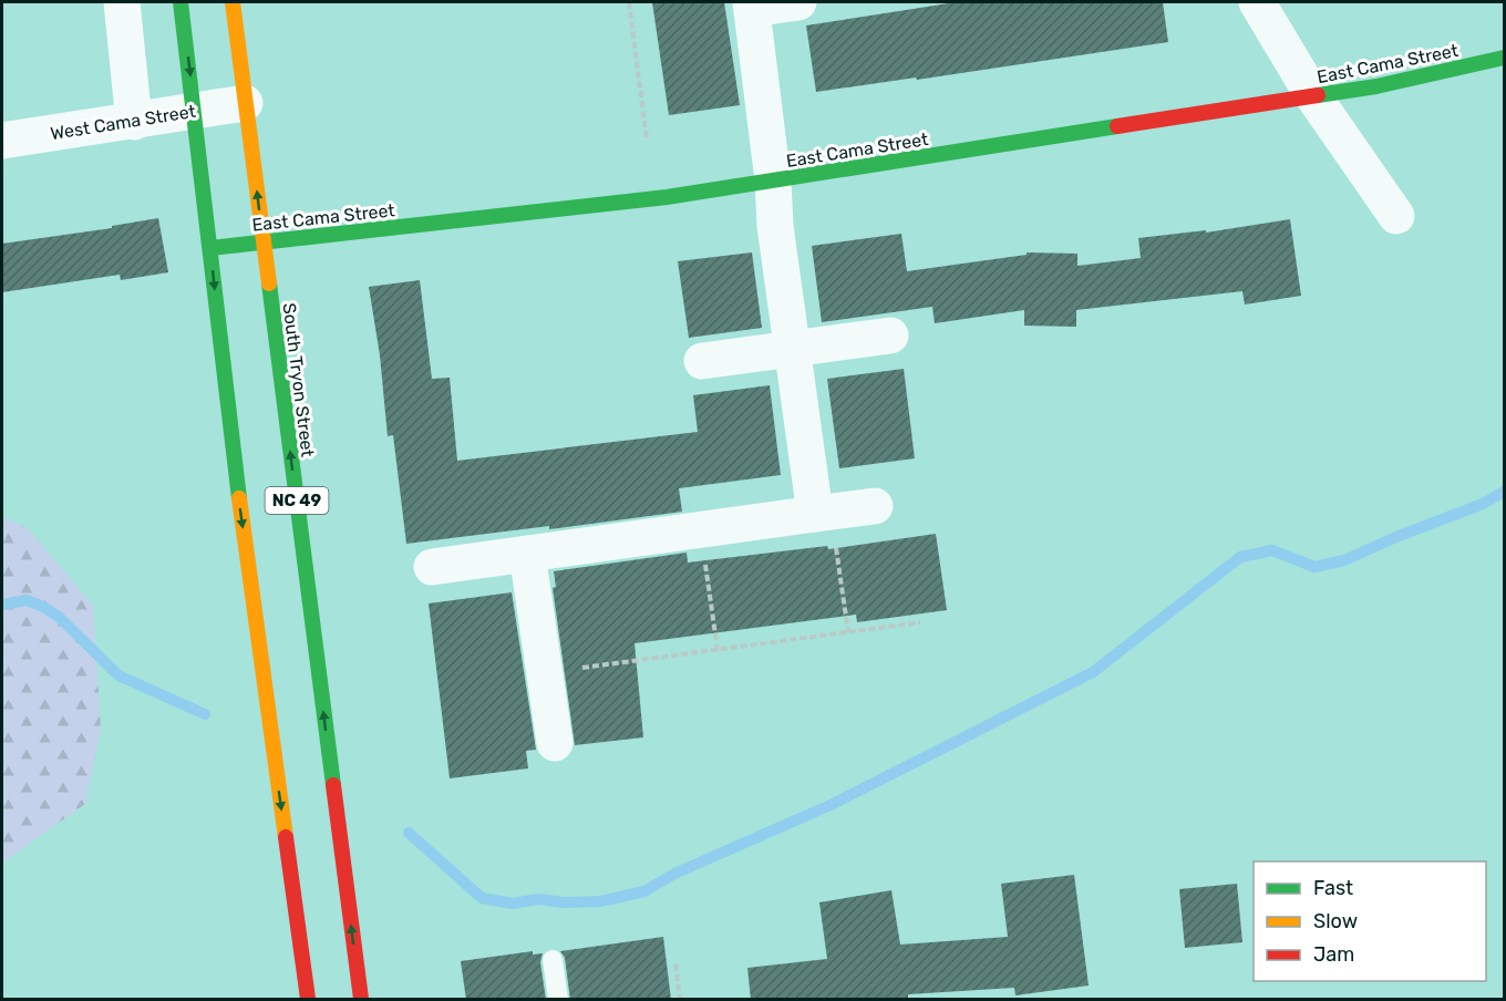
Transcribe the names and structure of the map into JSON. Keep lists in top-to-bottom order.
{
  "streets": {
    "main road": ["East Cama Street", "South Tryon Street", "NC 49"],
    "street": ["West Cama Street"]
  },
  "crossings": [
    ["East Cama Street", "South Tryon Street"],
    ["East Cama Street", "NC 49"],
    ["West Cama Street", "South Tryon Street"],
    ["West Cama Street", "NC 49"]
  ],
  "legend": ["Fast", "Slow", "Jam"]
}
